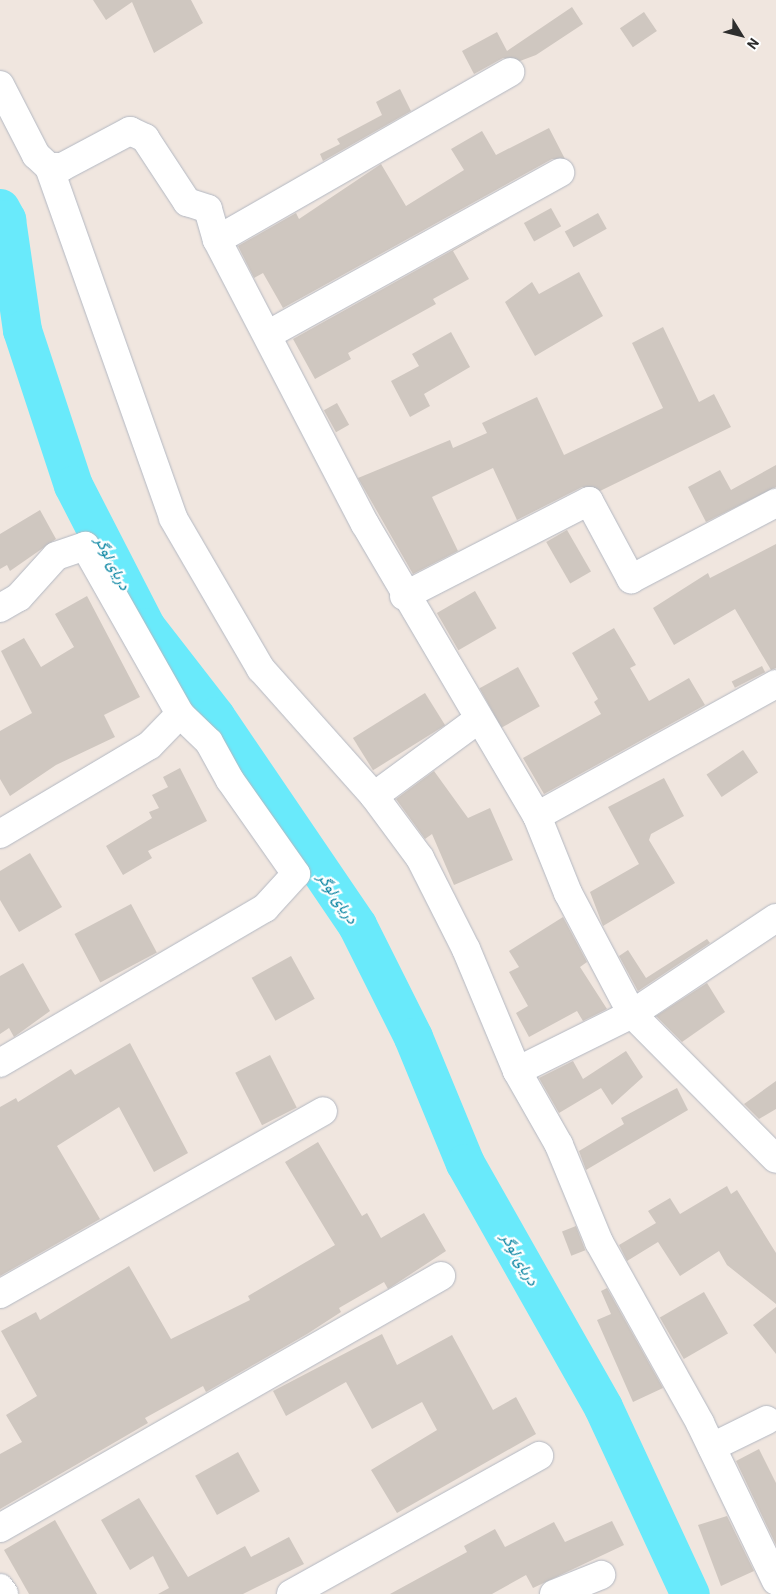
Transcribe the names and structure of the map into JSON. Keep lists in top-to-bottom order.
{
  "water": ["دریای لوگر"],
  "north": "bottom right"
}
